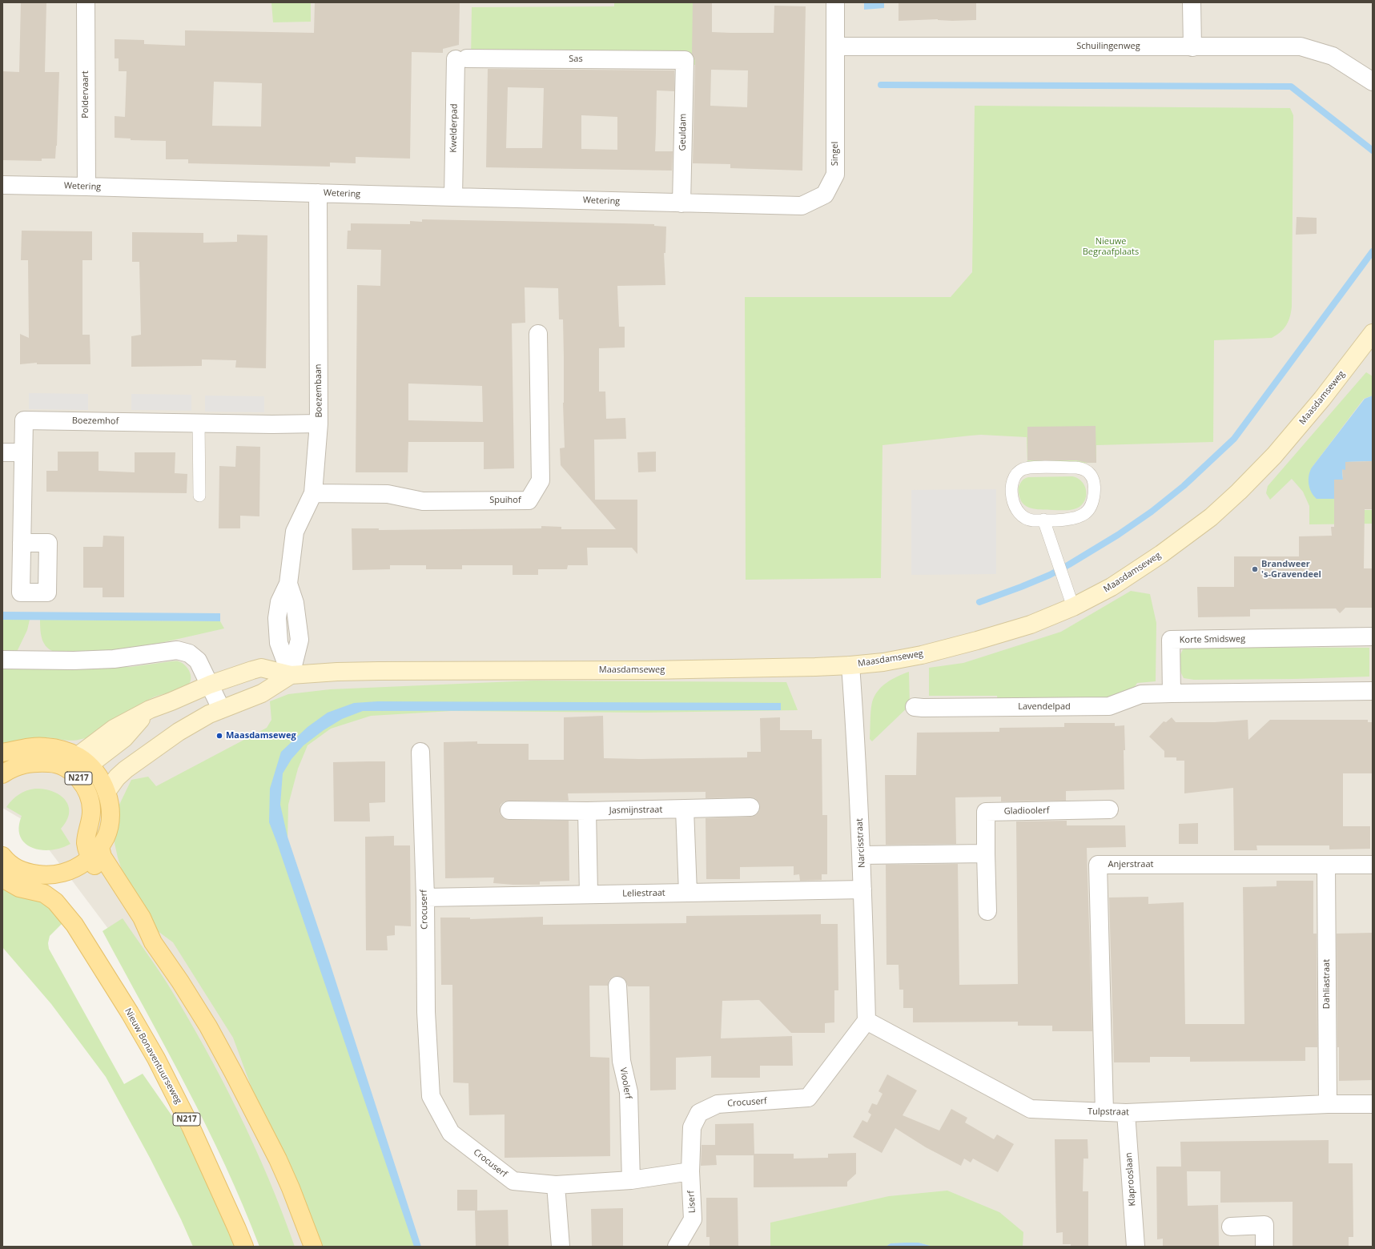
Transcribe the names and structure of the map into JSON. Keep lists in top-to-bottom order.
{
  "streets": {
    "main road": ["N217", "Nieuw Bonaventuurseweg"],
    "street": [
      "Schuilingenweg",
      "Sas",
      "Poldervaart",
      "Kwelderpad",
      "Geuldam",
      "Singel",
      "Wetering",
      "Boezembaan",
      "Maasdamseweg",
      "Boezemhof",
      "Spuihof",
      "Korte Smidsweg",
      "Lavendelpad",
      "Jasmijnstraat",
      "Gladioolerf",
      "Narcisstraat",
      "Anjerstraat",
      "Leliestraat",
      "Crocuserf",
      "Dahliastraat",
      "Vioolerf",
      "Tulpstraat",
      "Klaprooslaan",
      "Liserf"
    ]
  },
  "crossings": [
    ["Schuilingenweg", "Singel"],
    ["Sas", "Kwelderpad"],
    ["Sas", "Geuldam"],
    ["Poldervaart", "Wetering"],
    ["Kwelderpad", "Wetering"],
    ["Geuldam", "Singel"],
    ["Geuldam", "Wetering"],
    ["Singel", "Wetering"],
    ["Wetering", "Boezembaan"],
    ["Boezembaan", "Maasdamseweg"],
    ["Boezembaan", "Boezemhof"],
    ["Boezembaan", "Spuihof"],
    ["Maasdamseweg", "N217"],
    ["Maasdamseweg", "Narcisstraat"],
    ["Korte Smidsweg", "Lavendelpad"],
    ["Narcisstraat", "Leliestraat"],
    ["Narcisstraat", "Crocuserf"],
    ["Narcisstraat", "Tulpstraat"],
    ["Anjerstraat", "Dahliastraat"],
    ["Anjerstraat", "Tulpstraat"],
    ["Leliestraat", "Crocuserf"],
    ["Crocuserf", "Vioolerf"],
    ["Crocuserf", "Tulpstraat"],
    ["Crocuserf", "Liserf"],
    ["Dahliastraat", "Tulpstraat"],
    ["Tulpstraat", "Klaprooslaan"]
  ],
  "parks": ["Nieuwe Begraafplaats"],
  "places": ["Brandweer 's-Gravendeel", "Maasdamseweg"]
}
